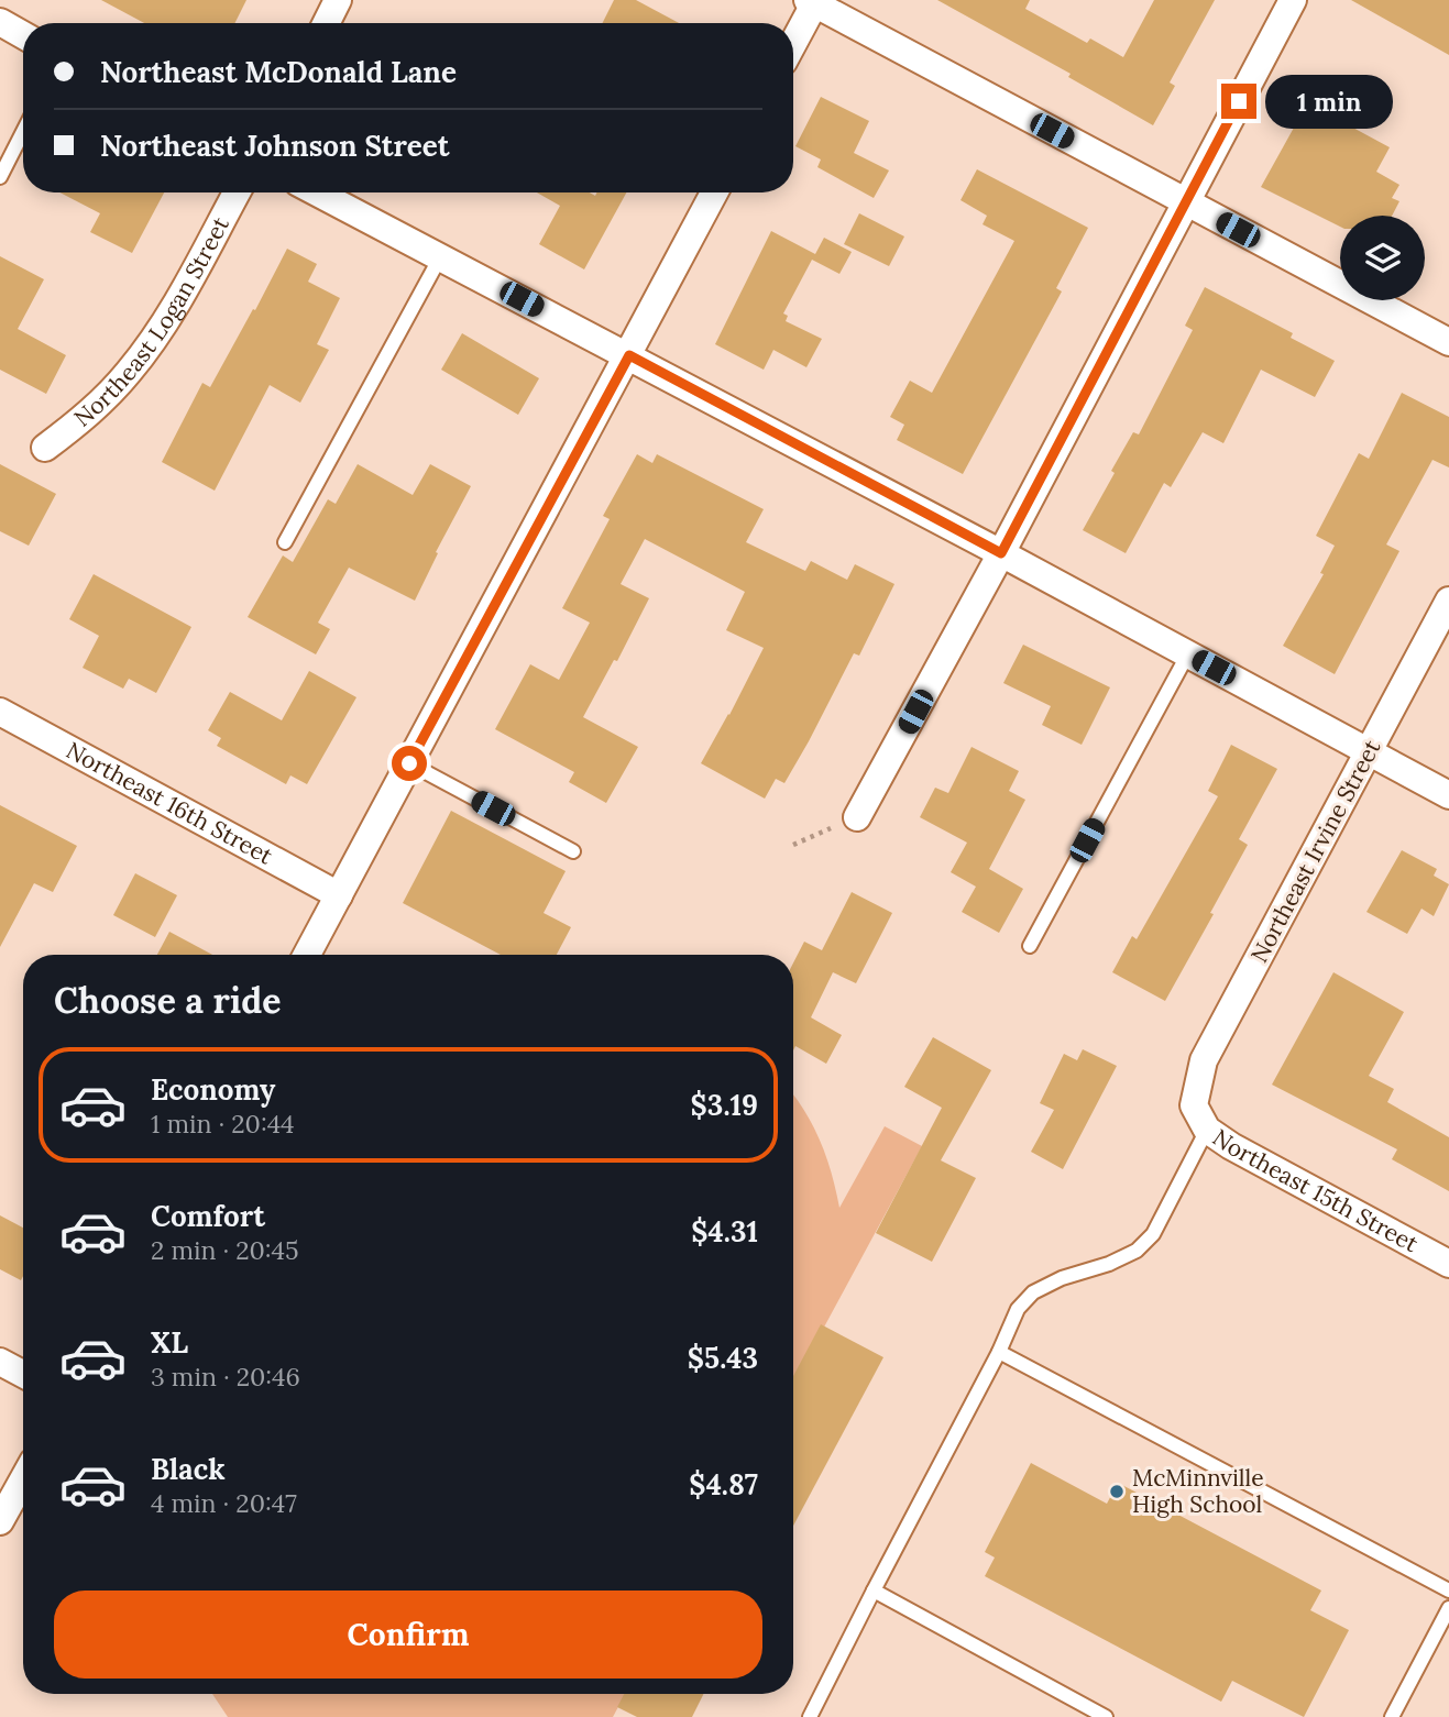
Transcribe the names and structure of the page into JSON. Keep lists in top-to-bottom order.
{
  "streets": {
    "street": [
      "Northeast Logan Street",
      "Northeast 16th Street",
      "Northeast Irvine Street",
      "Northeast 15th Street"
    ]
  },
  "crossings": [
    ["Northeast Irvine Street", "Northeast 15th Street"]
  ],
  "places": ["McMinnville High School"],
  "page": {
    "banner": ["Northeast McDonald Lane", "Northeast Johnson Street"],
    "bubble": "1 min",
    "heading": "Choose a ride",
    "list": [
      {
        "name": "Economy",
        "note": "1 min · 20:44",
        "value": "$3.19"
      },
      {
        "name": "Comfort",
        "note": "2 min · 20:45",
        "value": "$4.31"
      },
      {
        "name": "XL",
        "note": "3 min · 20:46",
        "value": "$5.43"
      },
      {
        "name": "Black",
        "note": "4 min · 20:47",
        "value": "$4.87"
      }
    ],
    "buttons": "Confirm"
  }
}
